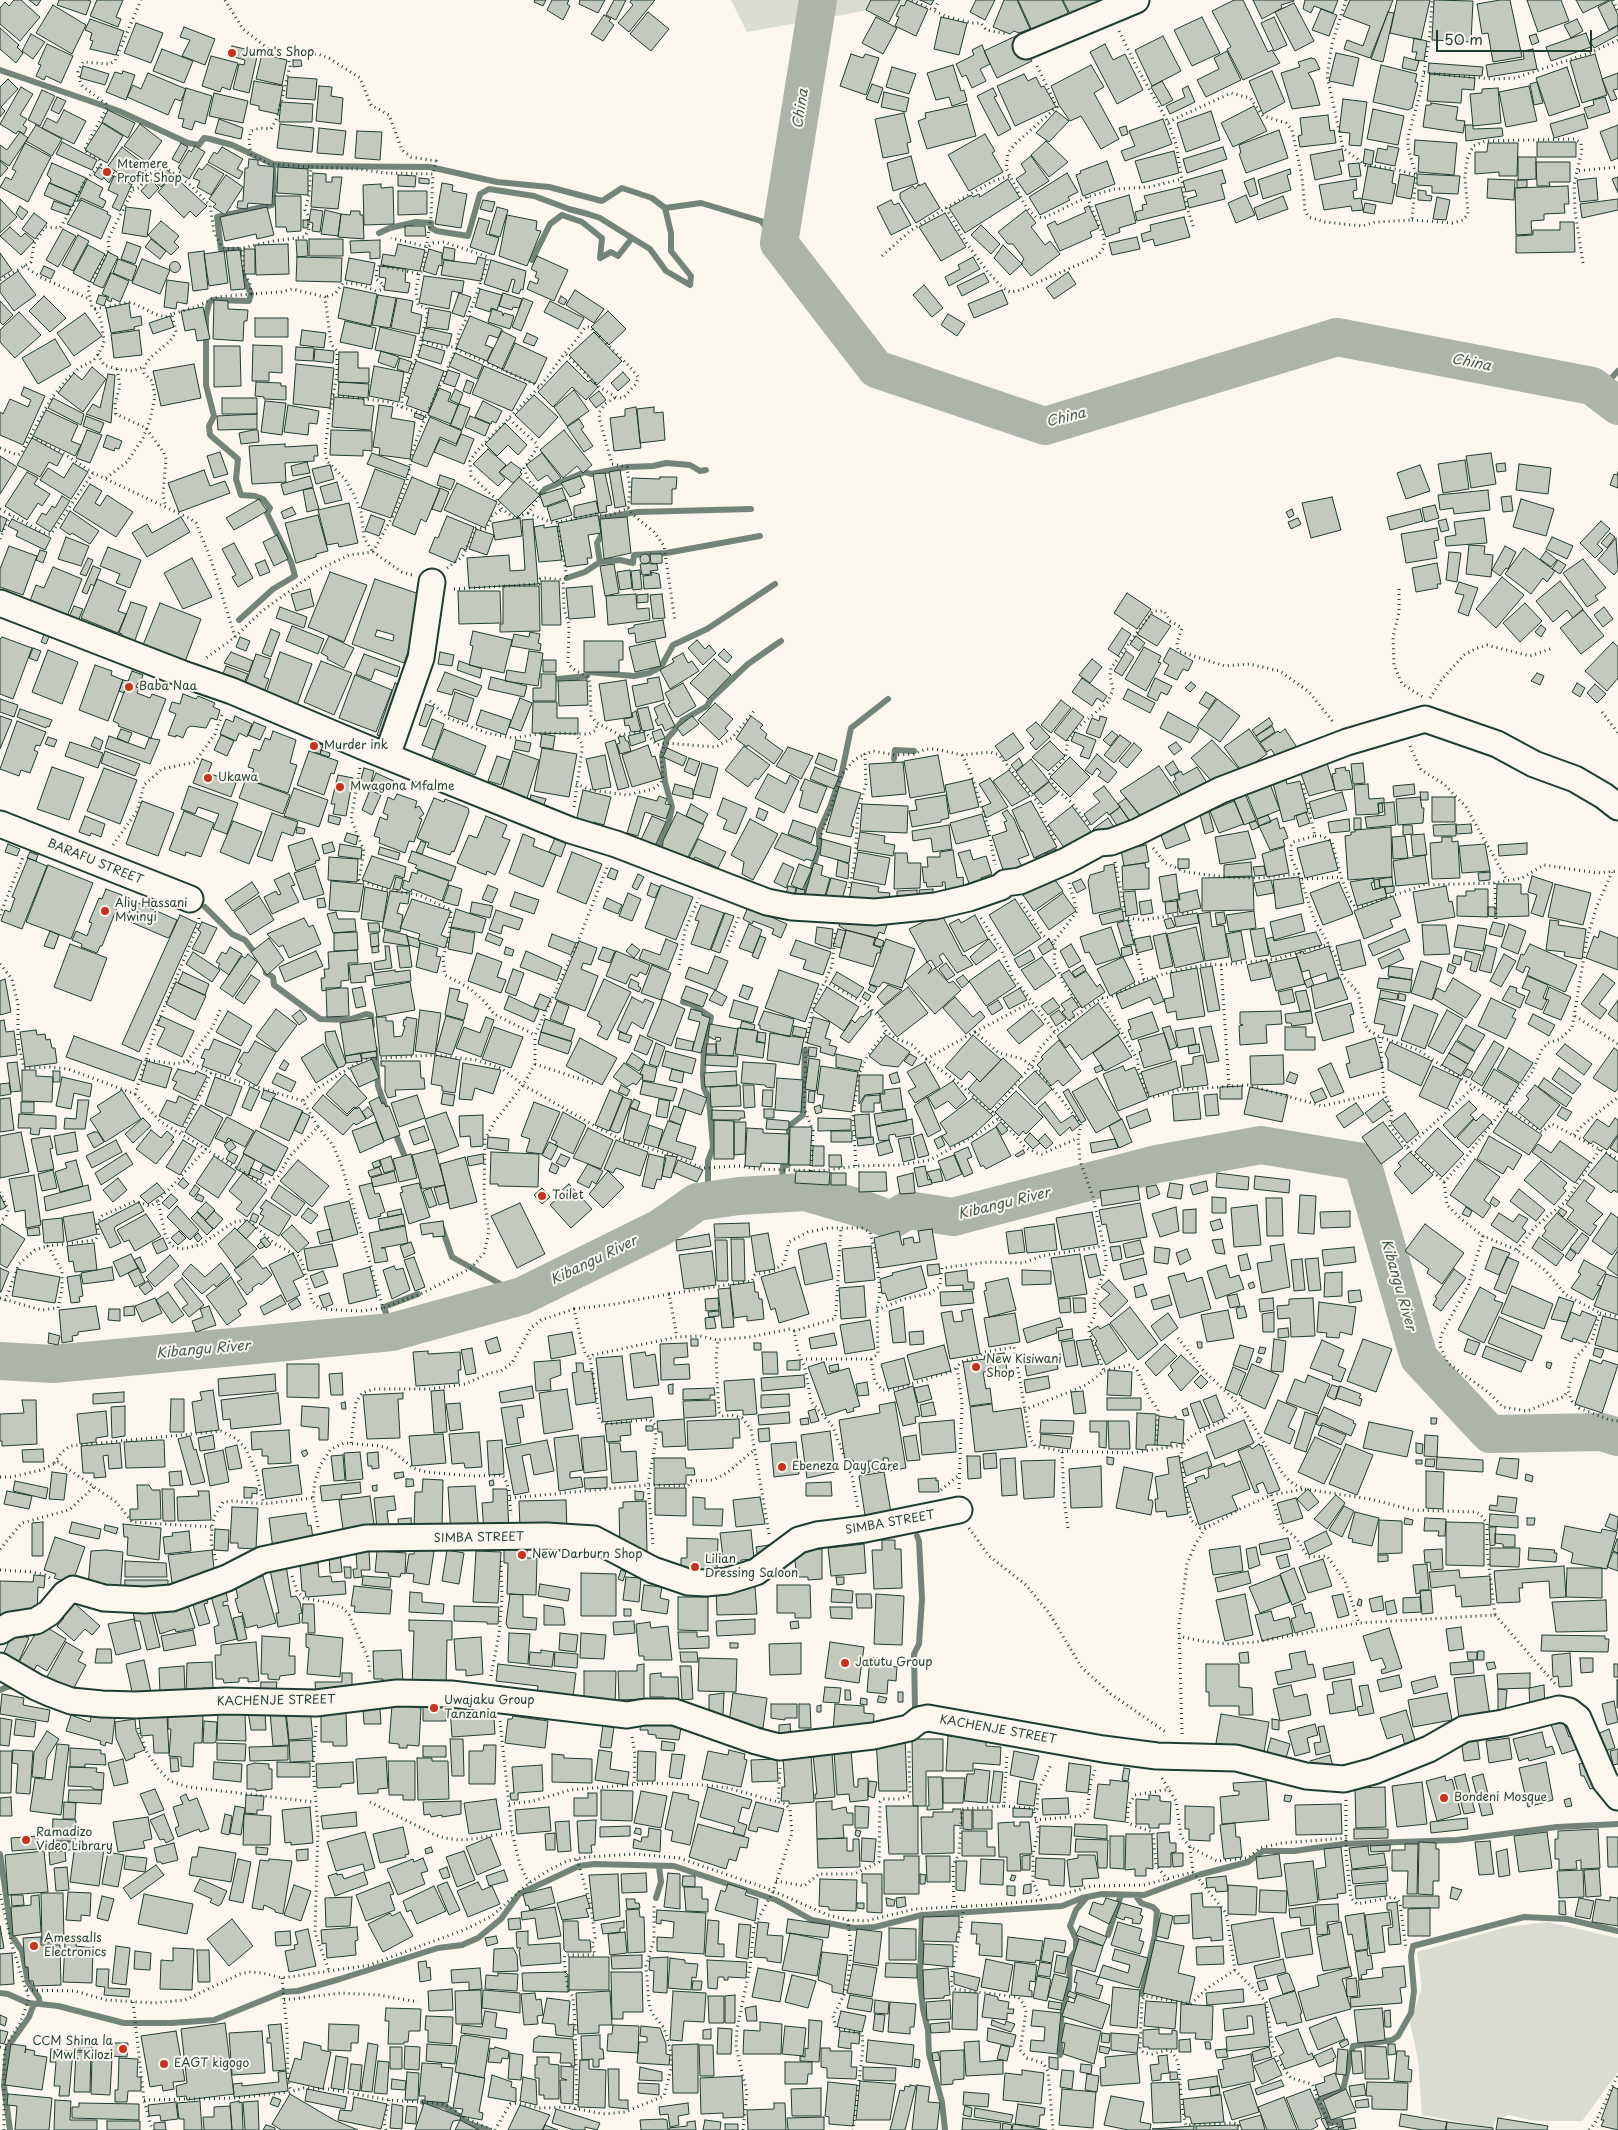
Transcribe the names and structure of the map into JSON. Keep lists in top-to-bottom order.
{
  "streets": {
    "street": ["BARAFU STREET", "SIMBA STREET", "KACHENJE STREET"]
  },
  "water": ["China", "Kibangu River"],
  "places": [
    "Juma's Shop",
    "Mtemere Profit Shop",
    "Baba Naa",
    "Murder ink",
    "Ukawa",
    "Mwagona Mfalme",
    "Aliy Hassani Mwinyi",
    "Toilet",
    "New Kisiwani Shop",
    "Ebeneza Day Care",
    "New Darburn Shop",
    "Lilian Dressing Saloon",
    "Jatutu Group",
    "Uwajaku Group Tanzania",
    "Bondeni Mosque",
    "Ramadizo Video Library",
    "Amessalls Electronics",
    "CCM Shina la Mwl. Kilozi",
    "EAGT kigogo"
  ],
  "scale_bar": "50 m"
}
